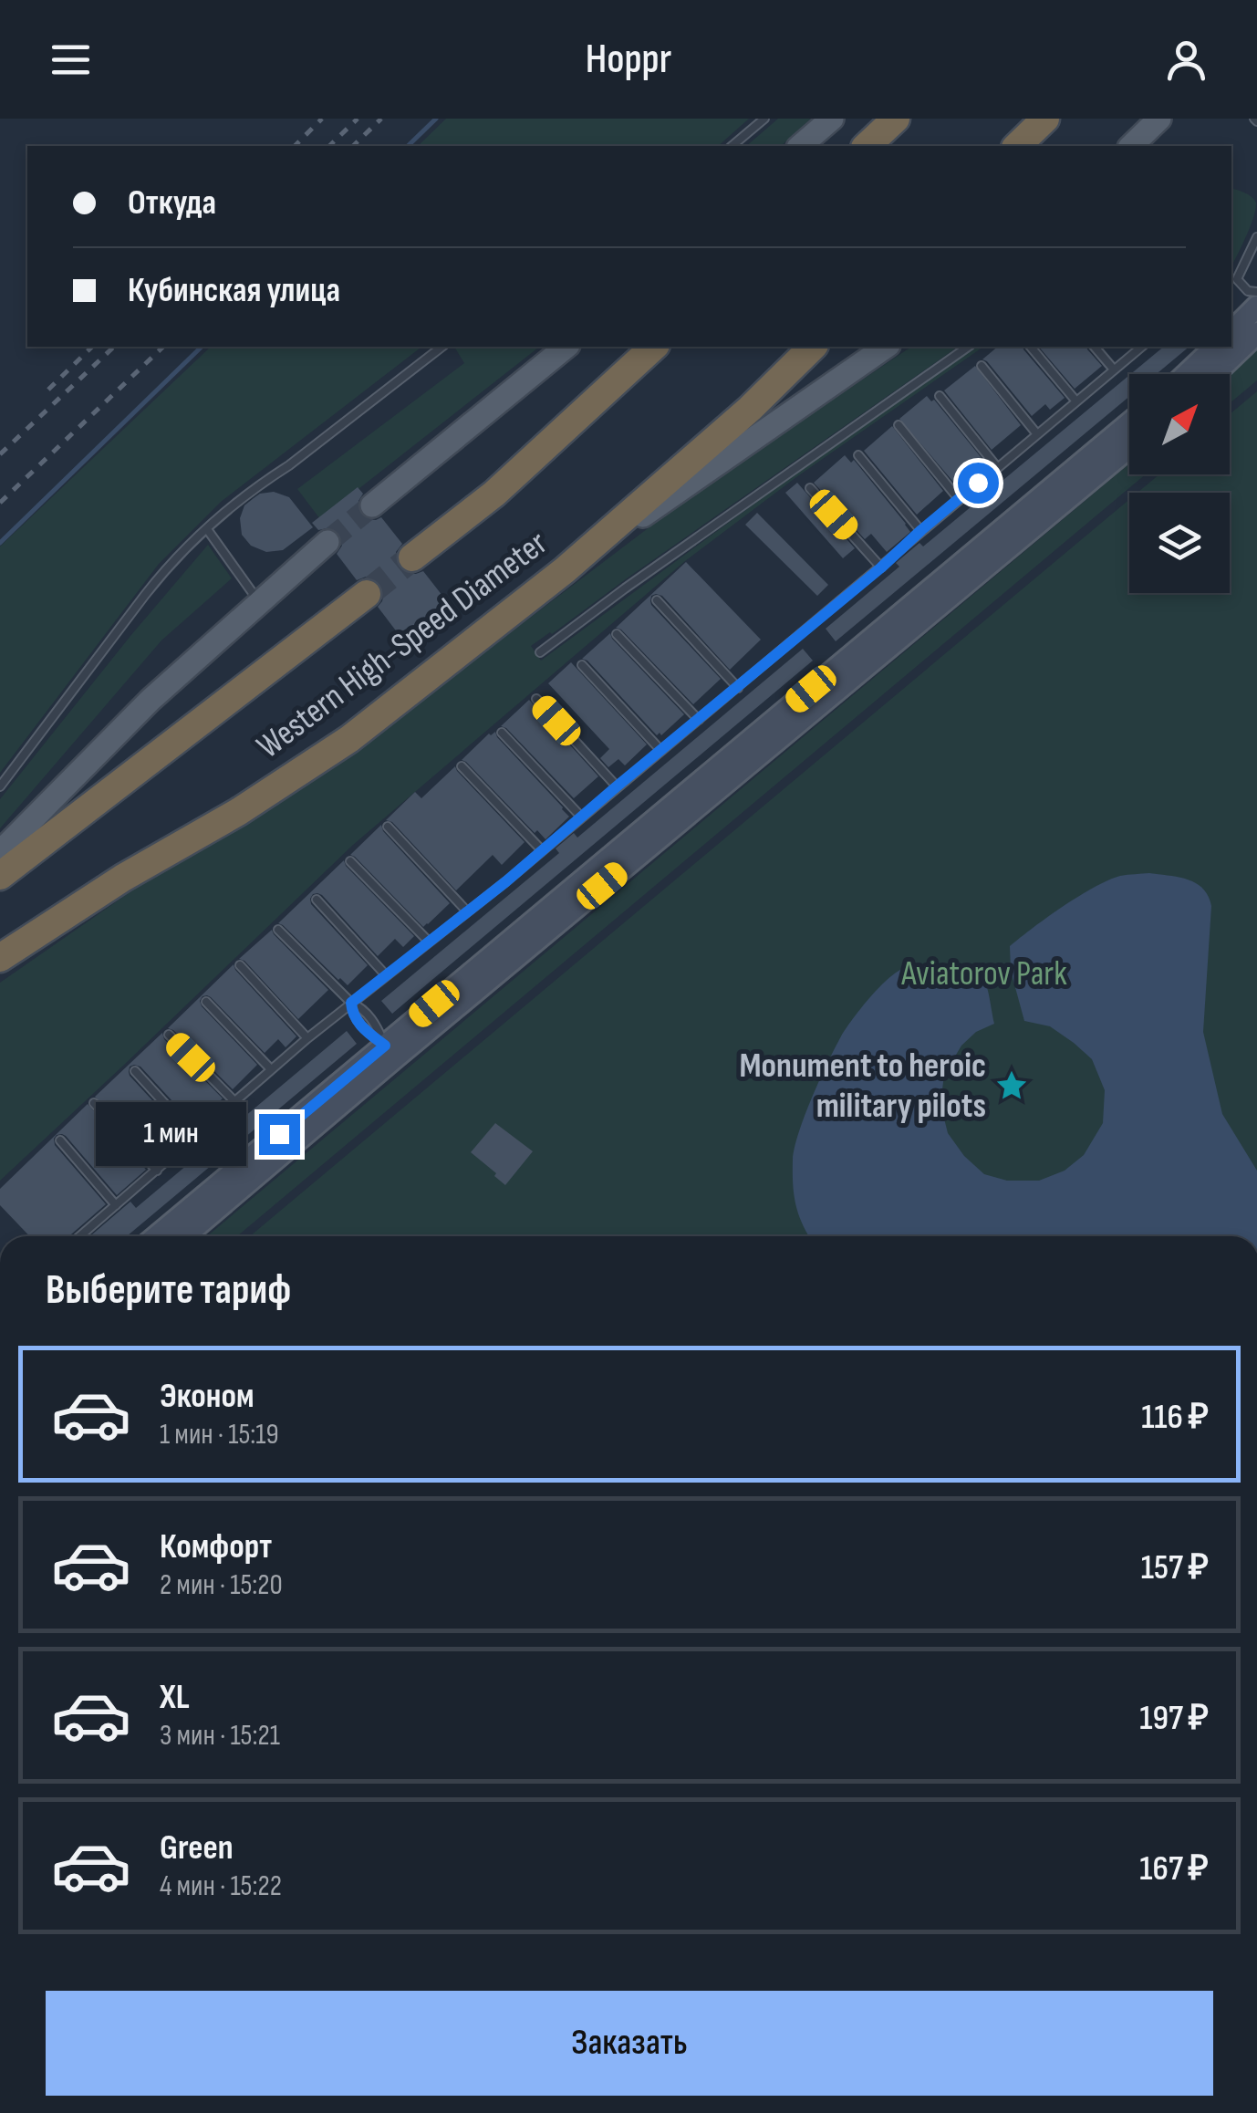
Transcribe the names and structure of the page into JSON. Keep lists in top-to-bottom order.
{
  "streets": {
    "highway": ["Western High-Speed Diameter"]
  },
  "parks": ["Aviatorov Park"],
  "places": {
    "place": ["Monument to heroic military pilots"]
  },
  "north": "top right",
  "page": {
    "header": "Hoppr",
    "banner": ["Откуда", "Кубинская улица"],
    "bubble": "1 мин",
    "heading": "Выберите тариф",
    "list": [
      {
        "name": "Эконом",
        "note": "1 мин · 15:19",
        "value": "116 ₽"
      },
      {
        "name": "Комфорт",
        "note": "2 мин · 15:20",
        "value": "157 ₽"
      },
      {
        "name": "XL",
        "note": "3 мин · 15:21",
        "value": "197 ₽"
      },
      {
        "name": "Green",
        "note": "4 мин · 15:22",
        "value": "167 ₽"
      }
    ],
    "buttons": "Заказать"
  }
}
